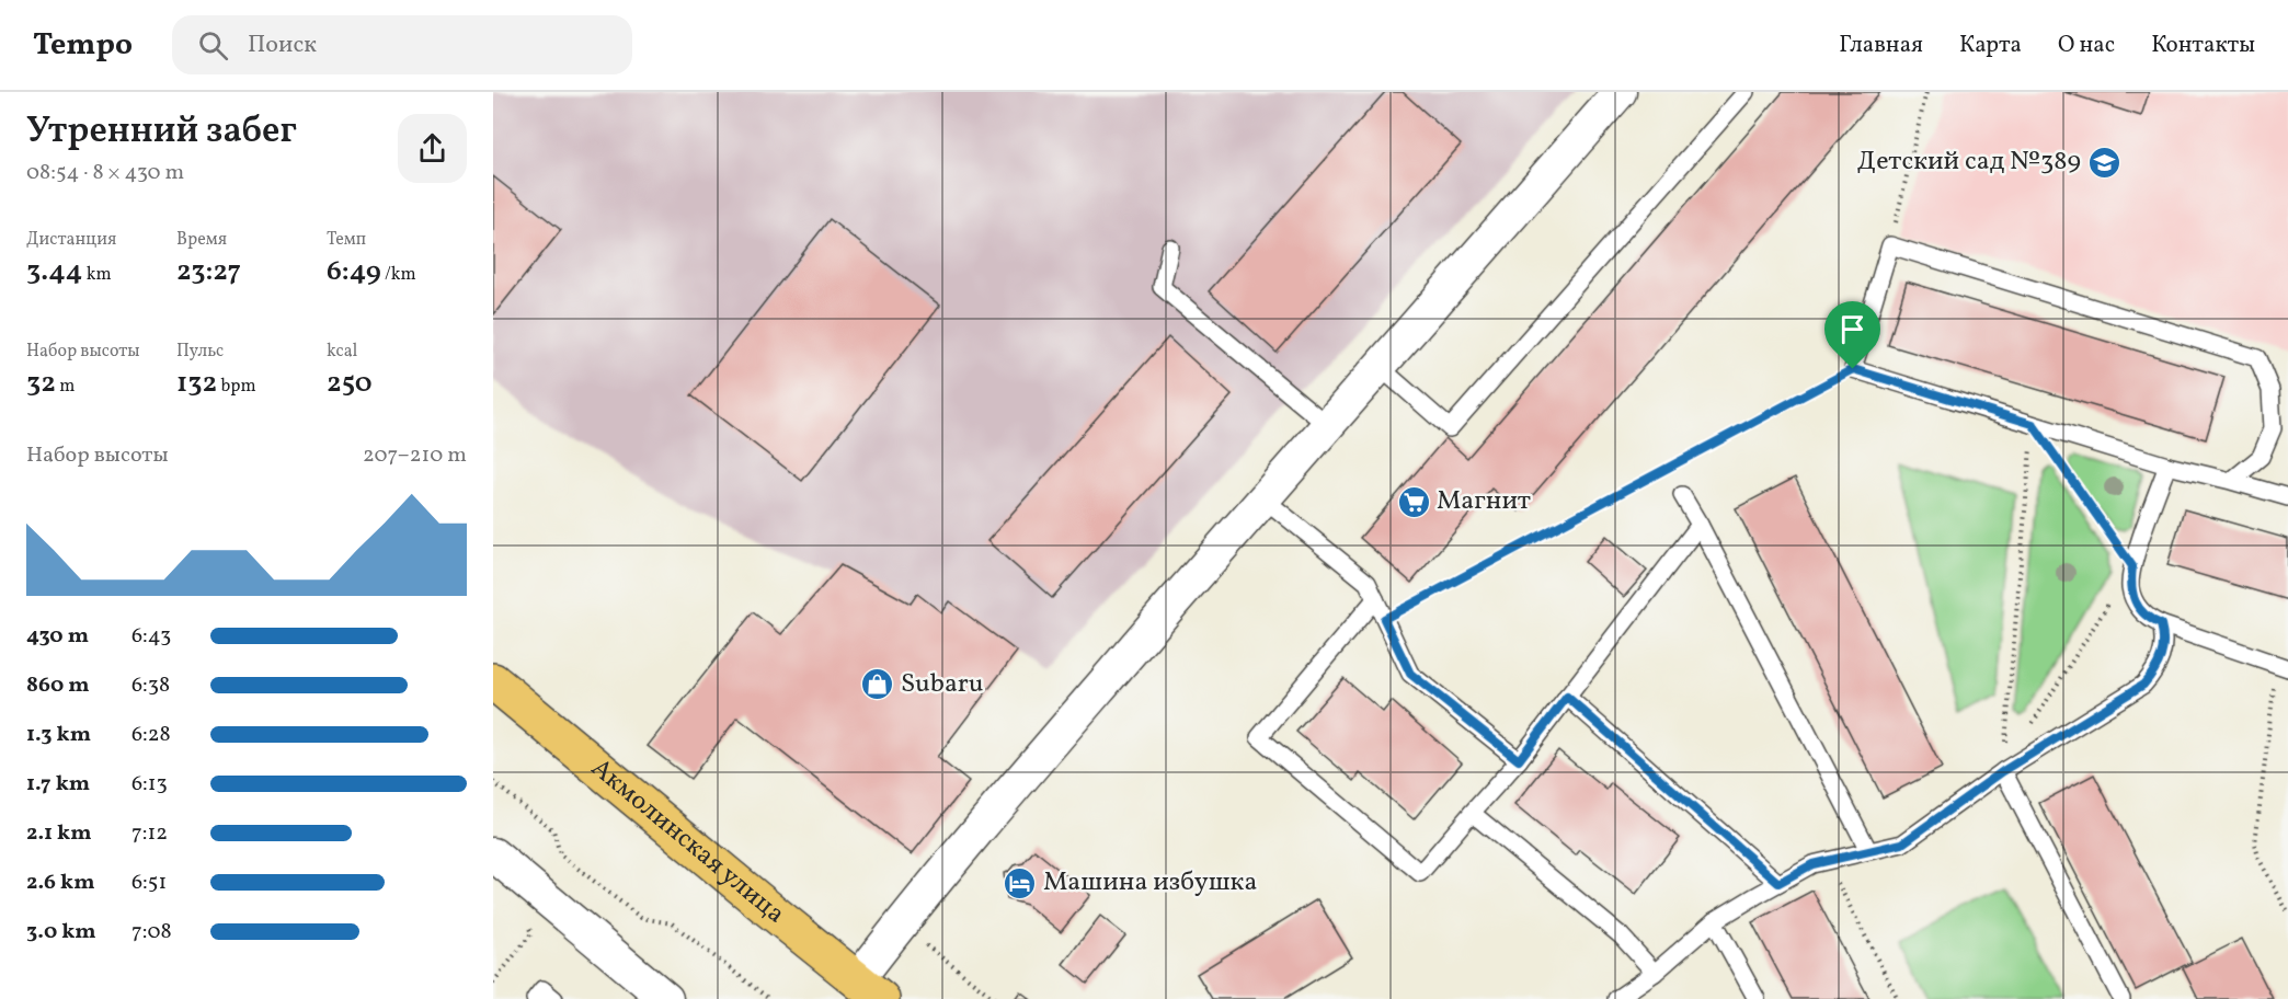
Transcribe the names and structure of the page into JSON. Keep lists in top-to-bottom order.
{
  "streets": {
    "main road": ["Акмолинская улица"]
  },
  "places": {
    "school or university": ["Детский сад №389"],
    "supermarket": ["Магнит"],
    "shop": ["Subaru"],
    "hotel": ["Машина избушка"]
  },
  "page": {
    "header": "Tempo",
    "search": "Поиск",
    "nav": [
      "Главная",
      "Карта",
      "О нас",
      "Контакты"
    ],
    "heading": ["Утренний забег", "08:54 · 8 × 430 m"],
    "stats": [
      ["Дистанция", "3.44 km"],
      ["Время", "23:27"],
      ["Темп", "6:49 /km"],
      ["Набор высоты", "32 m"],
      ["Пульс", "132 bpm"],
      ["kcal", "250"]
    ],
    "chart": ["Набор высоты", "207–210 m"],
    "list": [
      {
        "name": "430 m",
        "note": "6:43"
      },
      {
        "name": "860 m",
        "note": "6:38"
      },
      {
        "name": "1.3 km",
        "note": "6:28"
      },
      {
        "name": "1.7 km",
        "note": "6:13"
      },
      {
        "name": "2.1 km",
        "note": "7:12"
      },
      {
        "name": "2.6 km",
        "note": "6:51"
      },
      {
        "name": "3.0 km",
        "note": "7:08"
      }
    ]
  }
}
